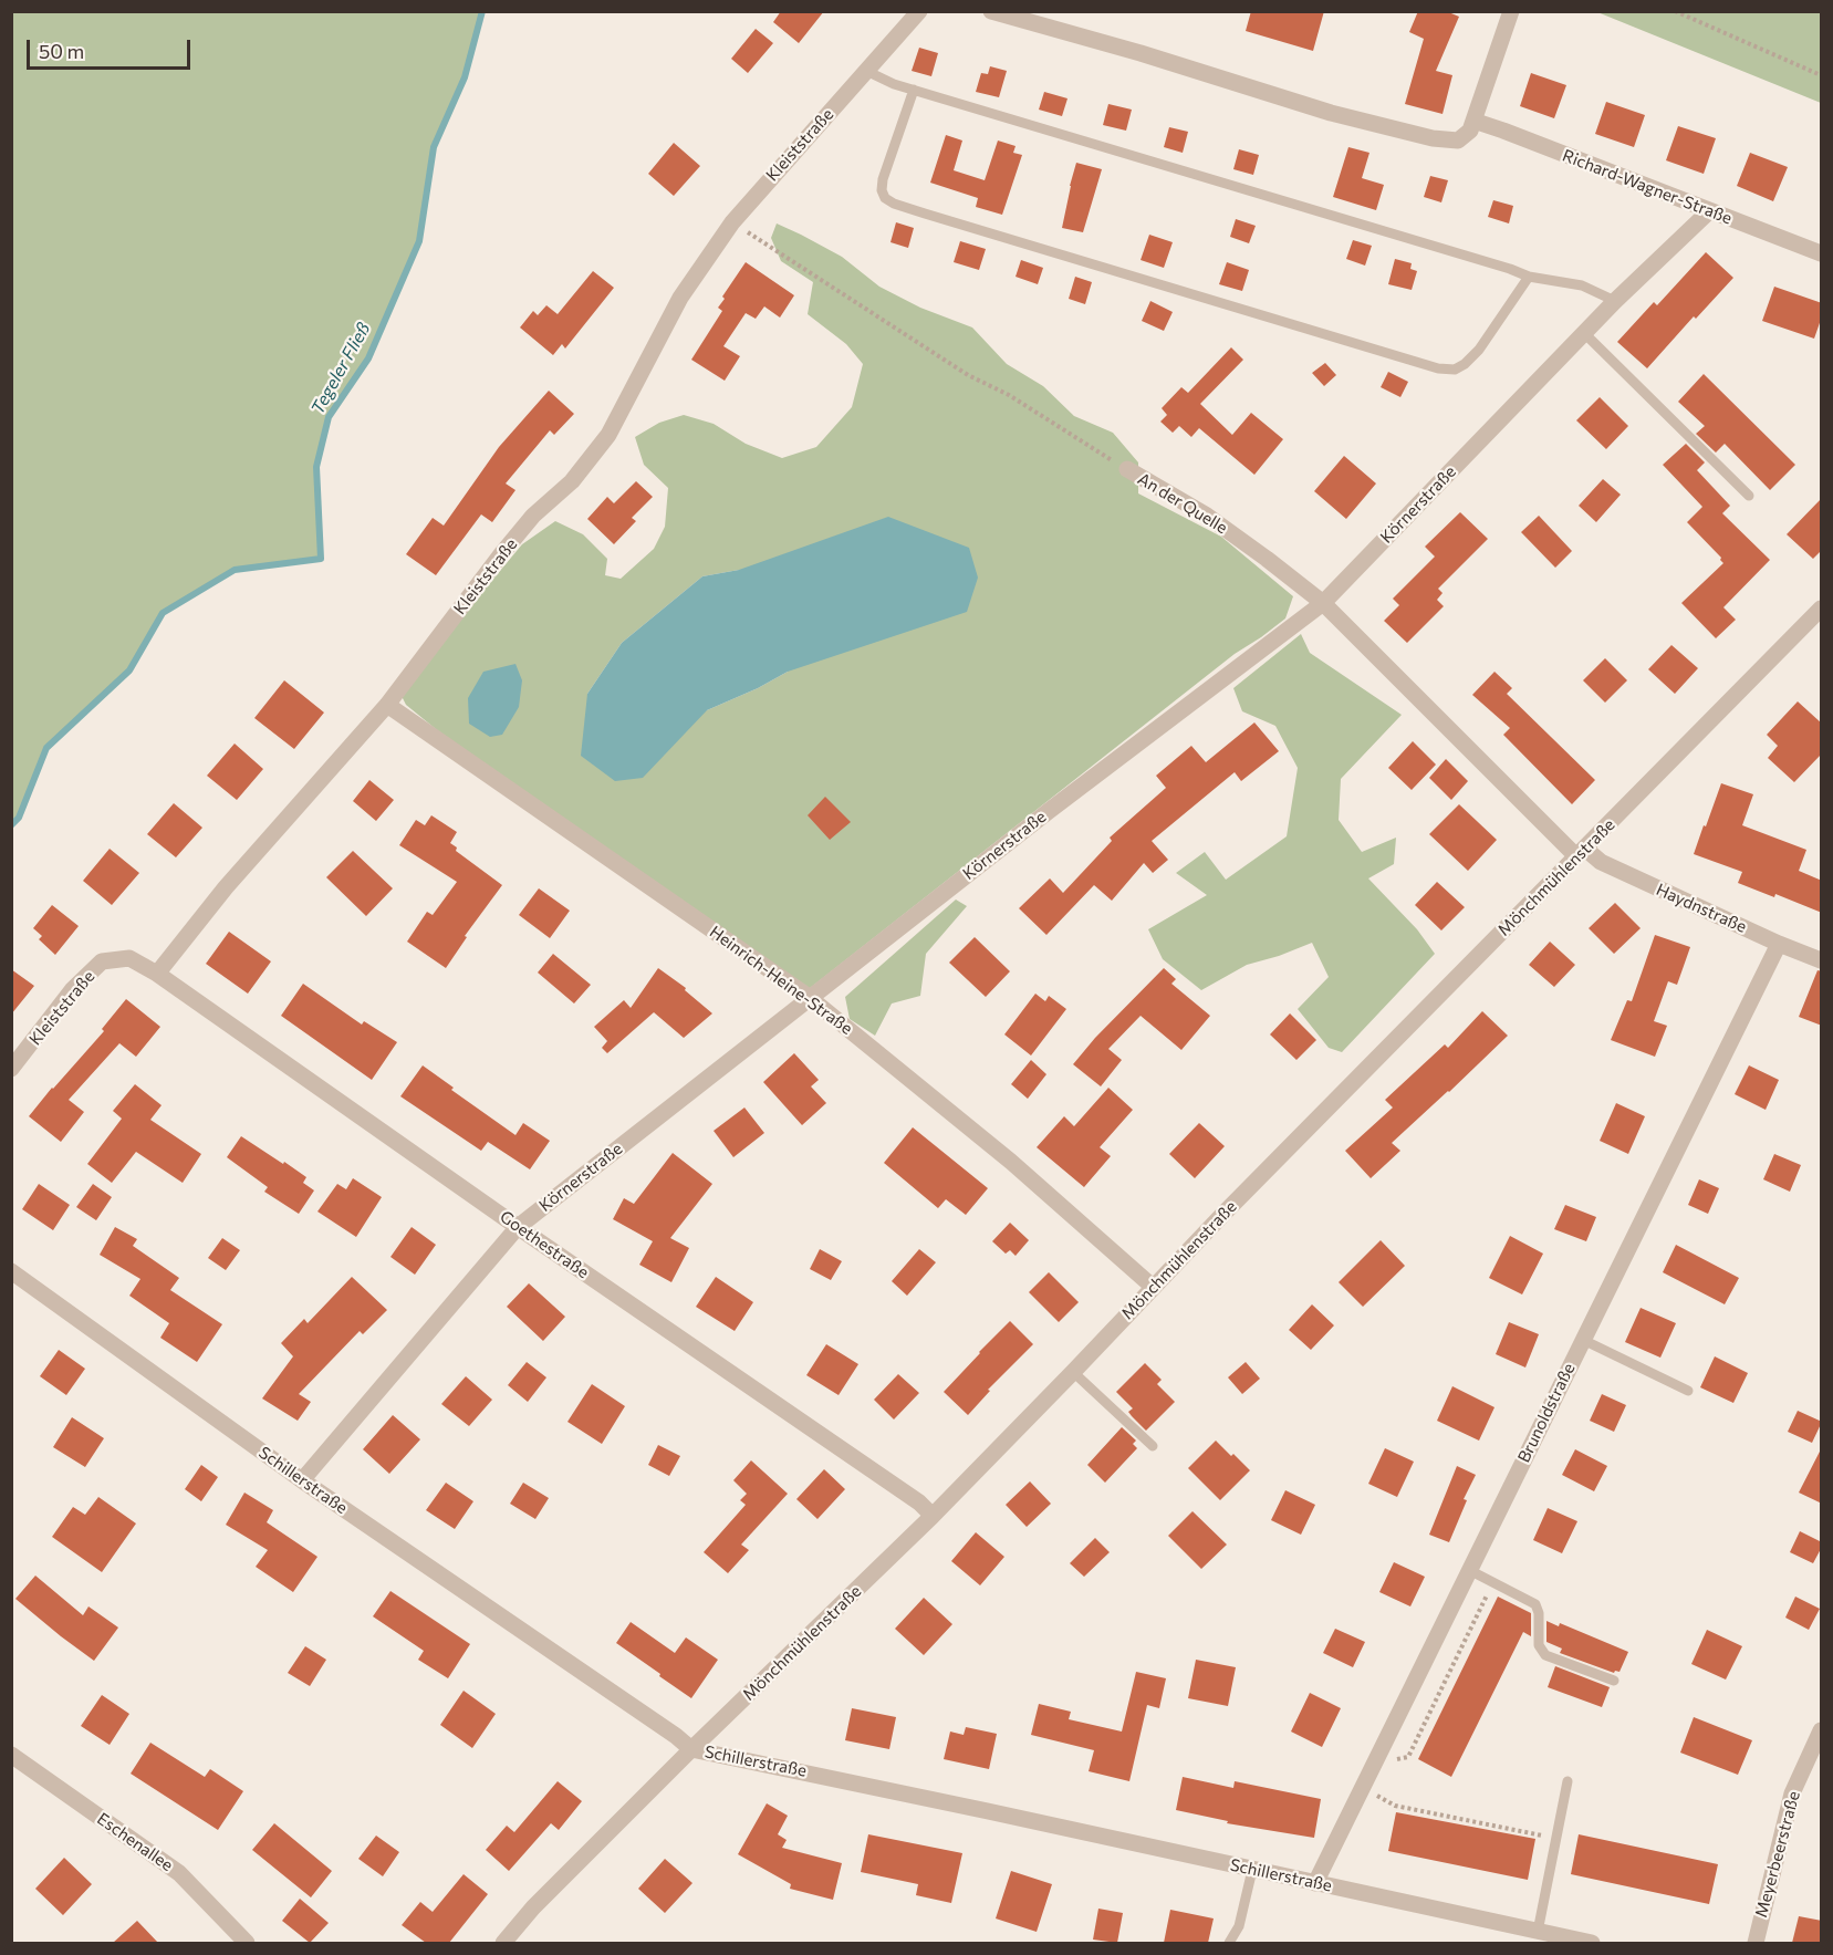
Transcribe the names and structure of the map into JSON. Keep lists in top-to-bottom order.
{
  "streets": {
    "street": [
      "Kleiststraße",
      "Richard-Wagner-Straße",
      "An der Quelle",
      "Körnerstraße",
      "Mönchmühlenstraße",
      "Haydnstraße",
      "Heinrich-Heine-Straße",
      "Goethestraße",
      "Brunoldstraße",
      "Schillerstraße",
      "Eschenallee",
      "Meyerbeerstraße"
    ]
  },
  "crossings": [
    ["Kleiststraße", "An der Quelle"],
    ["Kleiststraße", "Heinrich-Heine-Straße"],
    ["Kleiststraße", "Goethestraße"],
    ["Richard-Wagner-Straße", "Körnerstraße"],
    ["An der Quelle", "Körnerstraße"],
    ["An der Quelle", "Mönchmühlenstraße"],
    ["An der Quelle", "Haydnstraße"],
    ["Körnerstraße", "Heinrich-Heine-Straße"],
    ["Körnerstraße", "Goethestraße"],
    ["Körnerstraße", "Schillerstraße"],
    ["Mönchmühlenstraße", "Haydnstraße"],
    ["Mönchmühlenstraße", "Heinrich-Heine-Straße"],
    ["Mönchmühlenstraße", "Goethestraße"],
    ["Mönchmühlenstraße", "Schillerstraße"],
    ["Haydnstraße", "Brunoldstraße"],
    ["Brunoldstraße", "Schillerstraße"]
  ],
  "water": ["Tegeler Fließ"],
  "scale_bar": "50 m"
}
